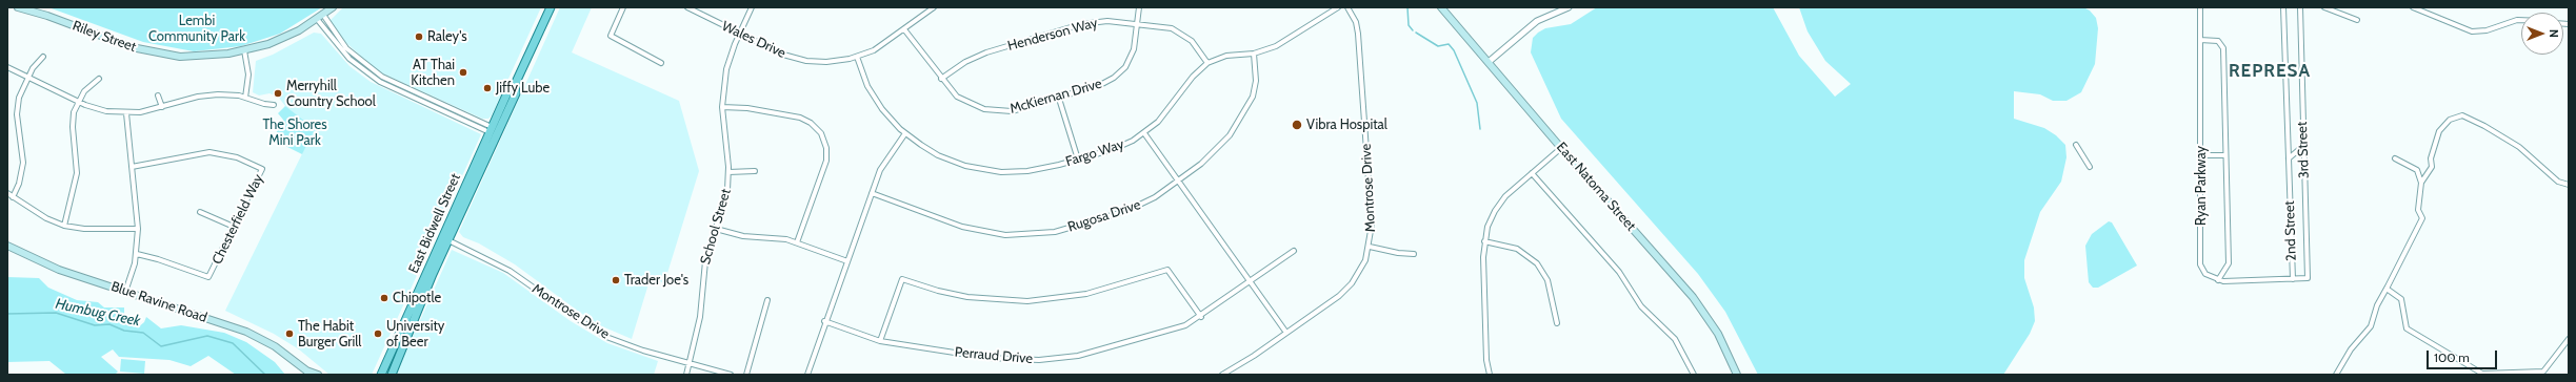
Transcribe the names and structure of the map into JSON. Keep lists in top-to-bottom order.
{
  "streets": {
    "main road": [
      "Riley Street",
      "East Natoma Street",
      "East Bidwell Street",
      "Blue Ravine Road"
    ],
    "street": [
      "Henderson Way",
      "Wales Drive",
      "McKiernan Drive",
      "3rd Street",
      "Fargo Way",
      "Ryan Parkway",
      "Montrose Drive",
      "Rugosa Drive",
      "Chesterfield Way",
      "School Street",
      "2nd Street",
      "Perraud Drive"
    ]
  },
  "crossings": [
    ["Henderson Way", "McKiernan Drive"],
    ["Henderson Way", "Fargo Way"],
    ["Wales Drive", "McKiernan Drive"],
    ["Wales Drive", "Fargo Way"],
    ["Wales Drive", "School Street"],
    ["3rd Street", "2nd Street"],
    ["Fargo Way", "Rugosa Drive"],
    ["Montrose Drive", "East Bidwell Street"],
    ["Montrose Drive", "School Street"]
  ],
  "districts": ["REPRESA"],
  "water": ["Humbug Creek"],
  "parks": ["Lembi Community Park", "The Shores Mini Park"],
  "places": [
    "Raley's",
    "AT Thai Kitchen",
    "Jiffy Lube",
    "Merryhill Country School",
    "Vibra Hospital",
    "Trader Joe's",
    "Chipotle",
    "The Habit Burger Grill",
    "University of Beer"
  ],
  "scale_bar": "100 m",
  "north": "right"
}
